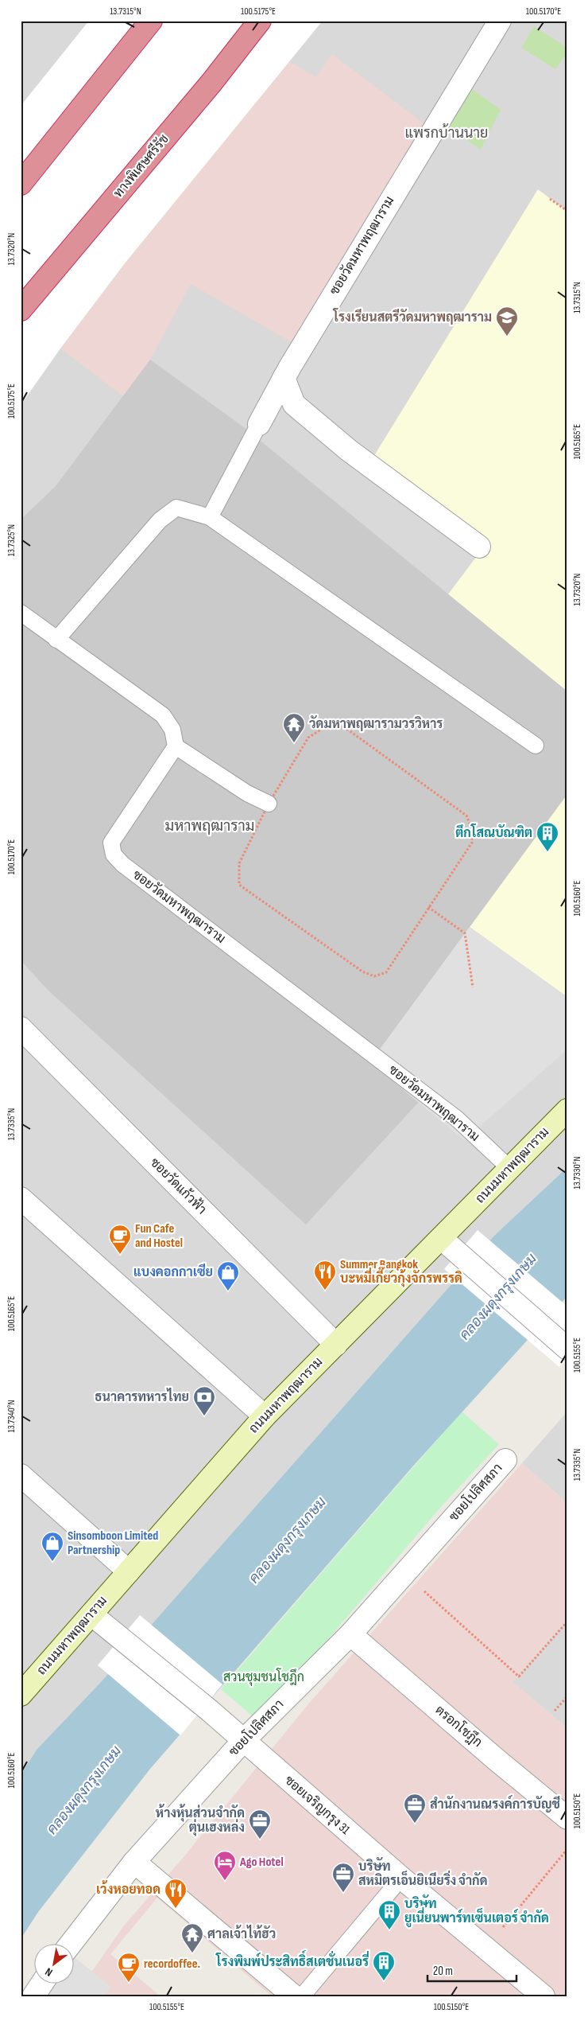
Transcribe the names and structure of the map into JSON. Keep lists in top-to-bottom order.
{
  "streets": {
    "highway": ["ทางพิเศษศรีรัช"],
    "main road": ["ถนนมหาพฤฒาราม"],
    "street": [
      "ซอยวัดมหาพฤฒาราม",
      "ซอยวัดแก้วฟ้า",
      "ซอยโปลิศสภา",
      "ตรอกโชฎึก",
      "ซอยเจริญกรุง 31"
    ]
  },
  "crossings": [
    ["ซอยวัดมหาพฤฒาราม", "ถนนมหาพฤฒาราม"],
    ["ถนนมหาพฤฒาราม", "ซอยวัดแก้วฟ้า"],
    ["ถนนมหาพฤฒาราม", "ซอยเจริญกรุง 31"],
    ["ซอยโปลิศสภา", "ตรอกโชฎึก"],
    ["ซอยโปลิศสภา", "ซอยเจริญกรุง 31"]
  ],
  "districts": ["แพรกบ้านนาย", "มหาพฤฒาราม"],
  "water": ["คลองผดุงกรุงเกษม"],
  "parks": ["สวนชุมชนโชฎึก"],
  "places": {
    "school or university": ["โรงเรียนสตรีวัดมหาพฤฒาราม"],
    "temple": ["วัดมหาพฤฒารามวรวิหาร", "ศาลเจ้าไท้ฮัว"],
    "building": ["ตึกโสณบัณฑิต", "บริษัท ยูเนี่ยนพาร์ทเซ็นเตอร์ จำกัด", "โรงพิมพ์ประสิทธิ์สเตชั่นเนอรี่"],
    "cafe": ["Fun Cafe and Hostel", "recordoffee."],
    "restaurant": ["Summer Bangkok บะหมี่เกี๊ยวกุ้งจักรพรรดิ", "เว้งหอยทอด"],
    "shop": ["แบงคอกกาเซีย", "Sinsomboon Limited Partnership"],
    "bank": ["ธนาคารทหารไทย"],
    "office": ["สำนักงานณรงค์การบัญชี", "ห้างหุ้นส่วนจำกัด ตุ่นเฮงหล่ง", "บริษัท สหมิตรเอ็นยิเนียริ่ง จำกัด"],
    "hotel": ["Ago Hotel"]
  },
  "scale_bar": "20 m",
  "north": "bottom left",
  "coordinates": [
    "13.7315°N",
    "100.5175°E",
    "100.5170°E",
    "13.7320°N",
    "100.5165°E",
    "13.7325°N",
    "100.5160°E",
    "13.7335°N",
    "13.7330°N",
    "100.5155°E",
    "13.7340°N",
    "100.5150°E"
  ]
}
